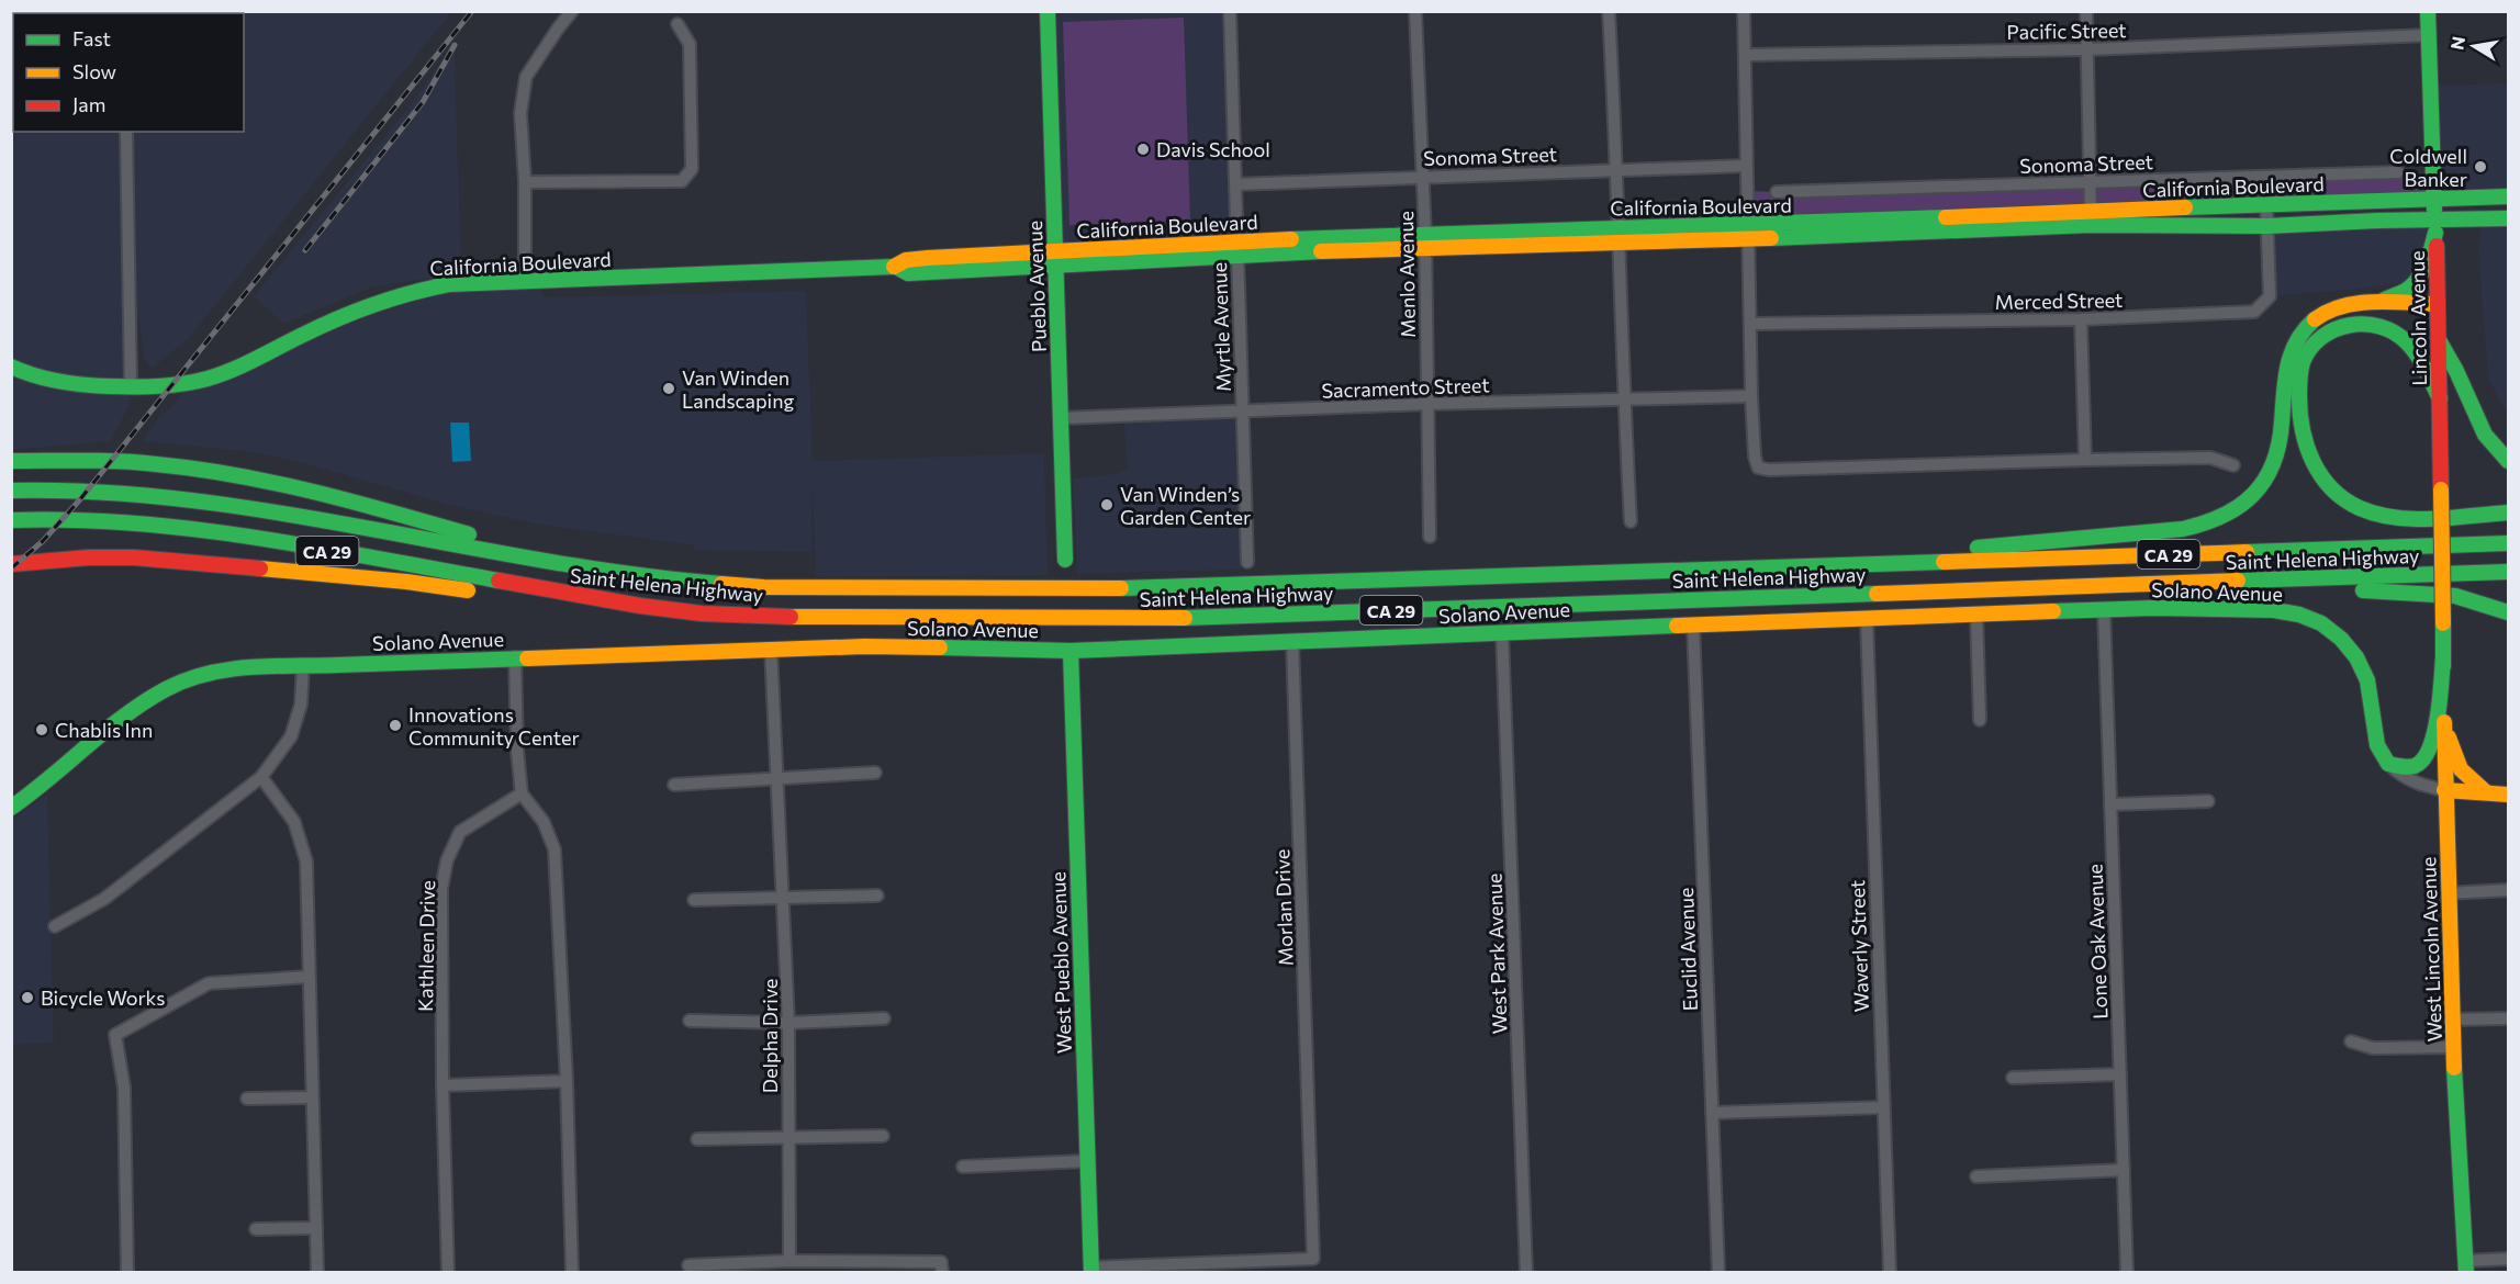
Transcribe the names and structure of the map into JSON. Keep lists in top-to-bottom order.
{
  "streets": {
    "main road": [
      "California Boulevard",
      "Pueblo Avenue",
      "Lincoln Avenue",
      "CA 29",
      "Saint Helena Highway",
      "Solano Avenue",
      "West Lincoln Avenue",
      "West Pueblo Avenue"
    ],
    "street": [
      "Pacific Street",
      "Sonoma Street",
      "Menlo Avenue",
      "Merced Street",
      "Myrtle Avenue",
      "Sacramento Street",
      "Morlan Drive",
      "Lone Oak Avenue",
      "Kathleen Drive",
      "Waverly Street",
      "Euclid Avenue",
      "West Park Avenue",
      "Delpha Drive"
    ]
  },
  "crossings": [
    ["Pacific Street", "Lincoln Avenue"],
    ["Sonoma Street", "Menlo Avenue"],
    ["Sonoma Street", "Myrtle Avenue"],
    ["California Boulevard", "Menlo Avenue"],
    ["California Boulevard", "Pueblo Avenue"],
    ["California Boulevard", "Merced Street"],
    ["California Boulevard", "Lincoln Avenue"],
    ["California Boulevard", "Myrtle Avenue"],
    ["Menlo Avenue", "Sacramento Street"],
    ["Pueblo Avenue", "Sacramento Street"],
    ["Lincoln Avenue", "West Lincoln Avenue"],
    ["Myrtle Avenue", "Sacramento Street"],
    ["Solano Avenue", "Morlan Drive"],
    ["Solano Avenue", "Lone Oak Avenue"],
    ["Solano Avenue", "Waverly Street"],
    ["Solano Avenue", "Euclid Avenue"],
    ["Solano Avenue", "West Park Avenue"],
    ["Solano Avenue", "West Pueblo Avenue"],
    ["Solano Avenue", "Delpha Drive"]
  ],
  "places": [
    "Davis School",
    "Coldwell Banker",
    "Van Winden Landscaping",
    "Van Winden’s Garden Center",
    "Innovations Community Center",
    "Chablis Inn",
    "Bicycle Works"
  ],
  "legend": ["Fast", "Slow", "Jam"],
  "north": "left"
}
